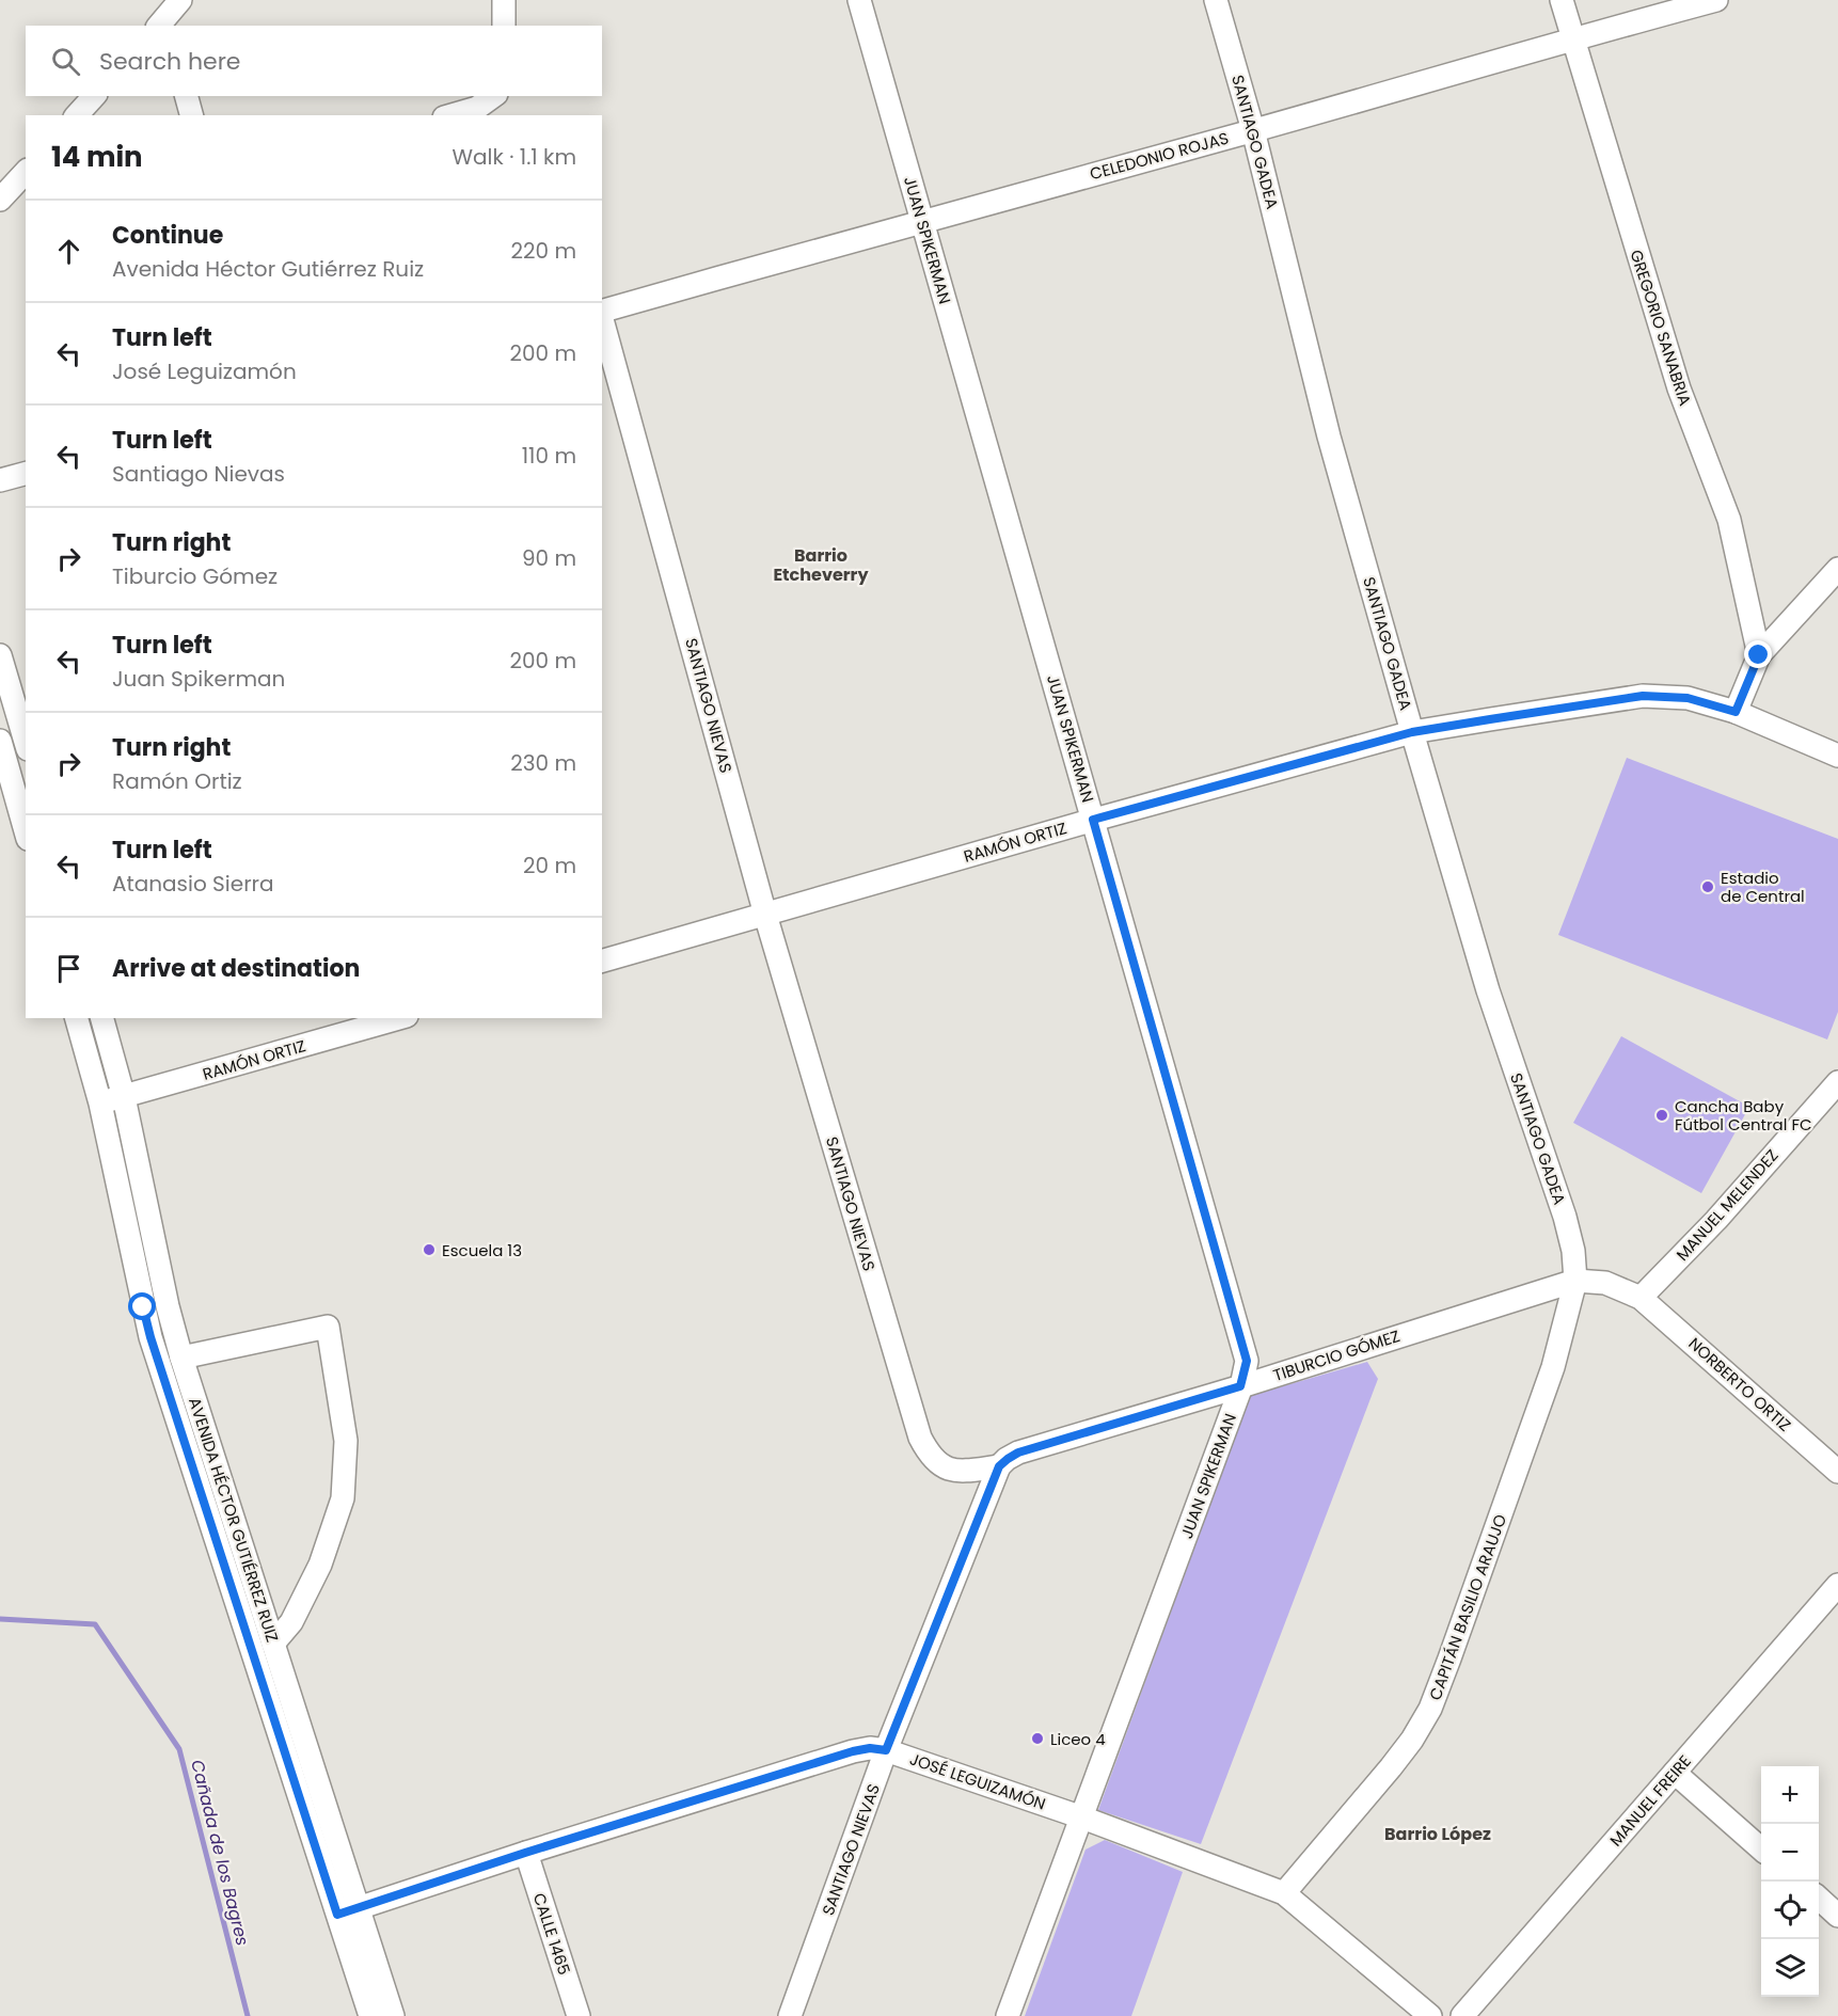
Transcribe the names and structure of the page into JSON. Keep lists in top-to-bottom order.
{
  "streets": {
    "street": [
      "SANTIAGO GADEA",
      "CELEDONIO ROJAS",
      "JUAN SPIKERMAN",
      "GREGORIO SANABRIA",
      "SANTIAGO NIEVAS",
      "RAMÓN ORTIZ",
      "MANUEL MELENDEZ",
      "TIBURCIO GÓMEZ",
      "NORBERTO ORTIZ",
      "AVENIDA HÉCTOR GUTIÉRREZ RUIZ",
      "CAPITÁN BASILIO ARAUJO",
      "JOSÉ LEGUIZAMÓN",
      "MANUEL FREIRE",
      "CALLE 1465"
    ]
  },
  "crossings": [
    ["SANTIAGO GADEA", "CELEDONIO ROJAS"],
    ["SANTIAGO GADEA", "RAMÓN ORTIZ"],
    ["SANTIAGO GADEA", "TIBURCIO GÓMEZ"],
    ["SANTIAGO GADEA", "CAPITÁN BASILIO ARAUJO"],
    ["CELEDONIO ROJAS", "JUAN SPIKERMAN"],
    ["CELEDONIO ROJAS", "GREGORIO SANABRIA"],
    ["JUAN SPIKERMAN", "RAMÓN ORTIZ"],
    ["JUAN SPIKERMAN", "TIBURCIO GÓMEZ"],
    ["JUAN SPIKERMAN", "JOSÉ LEGUIZAMÓN"],
    ["SANTIAGO NIEVAS", "RAMÓN ORTIZ"],
    ["SANTIAGO NIEVAS", "TIBURCIO GÓMEZ"],
    ["SANTIAGO NIEVAS", "JOSÉ LEGUIZAMÓN"],
    ["RAMÓN ORTIZ", "AVENIDA HÉCTOR GUTIÉRREZ RUIZ"],
    ["MANUEL MELENDEZ", "TIBURCIO GÓMEZ"],
    ["MANUEL MELENDEZ", "NORBERTO ORTIZ"],
    ["TIBURCIO GÓMEZ", "NORBERTO ORTIZ"],
    ["TIBURCIO GÓMEZ", "CAPITÁN BASILIO ARAUJO"],
    ["AVENIDA HÉCTOR GUTIÉRREZ RUIZ", "JOSÉ LEGUIZAMÓN"],
    ["CAPITÁN BASILIO ARAUJO", "JOSÉ LEGUIZAMÓN"],
    ["JOSÉ LEGUIZAMÓN", "CALLE 1465"]
  ],
  "districts": ["Barrio Etcheverry", "Barrio López"],
  "water": ["Cañada de los Bagres"],
  "places": [
    "Estadio de Central",
    "Cancha Baby Fútbol Central FC",
    "Escuela 13",
    "Liceo 4"
  ],
  "page": {
    "search": "Search here",
    "heading": ["14 min", "Walk · 1.1 km"],
    "list": [
      ["Continue", "Avenida Héctor Gutiérrez Ruiz", "220 m"],
      ["Turn left", "José Leguizamón", "200 m"],
      ["Turn left", "Santiago Nievas", "110 m"],
      ["Turn right", "Tiburcio Gómez", "90 m"],
      ["Turn left", "Juan Spikerman", "200 m"],
      ["Turn right", "Ramón Ortiz", "230 m"],
      ["Turn left", "Atanasio Sierra", "20 m"],
      "Arrive at destination"
    ],
    "map_buttons": ["+", "−"]
  }
}
